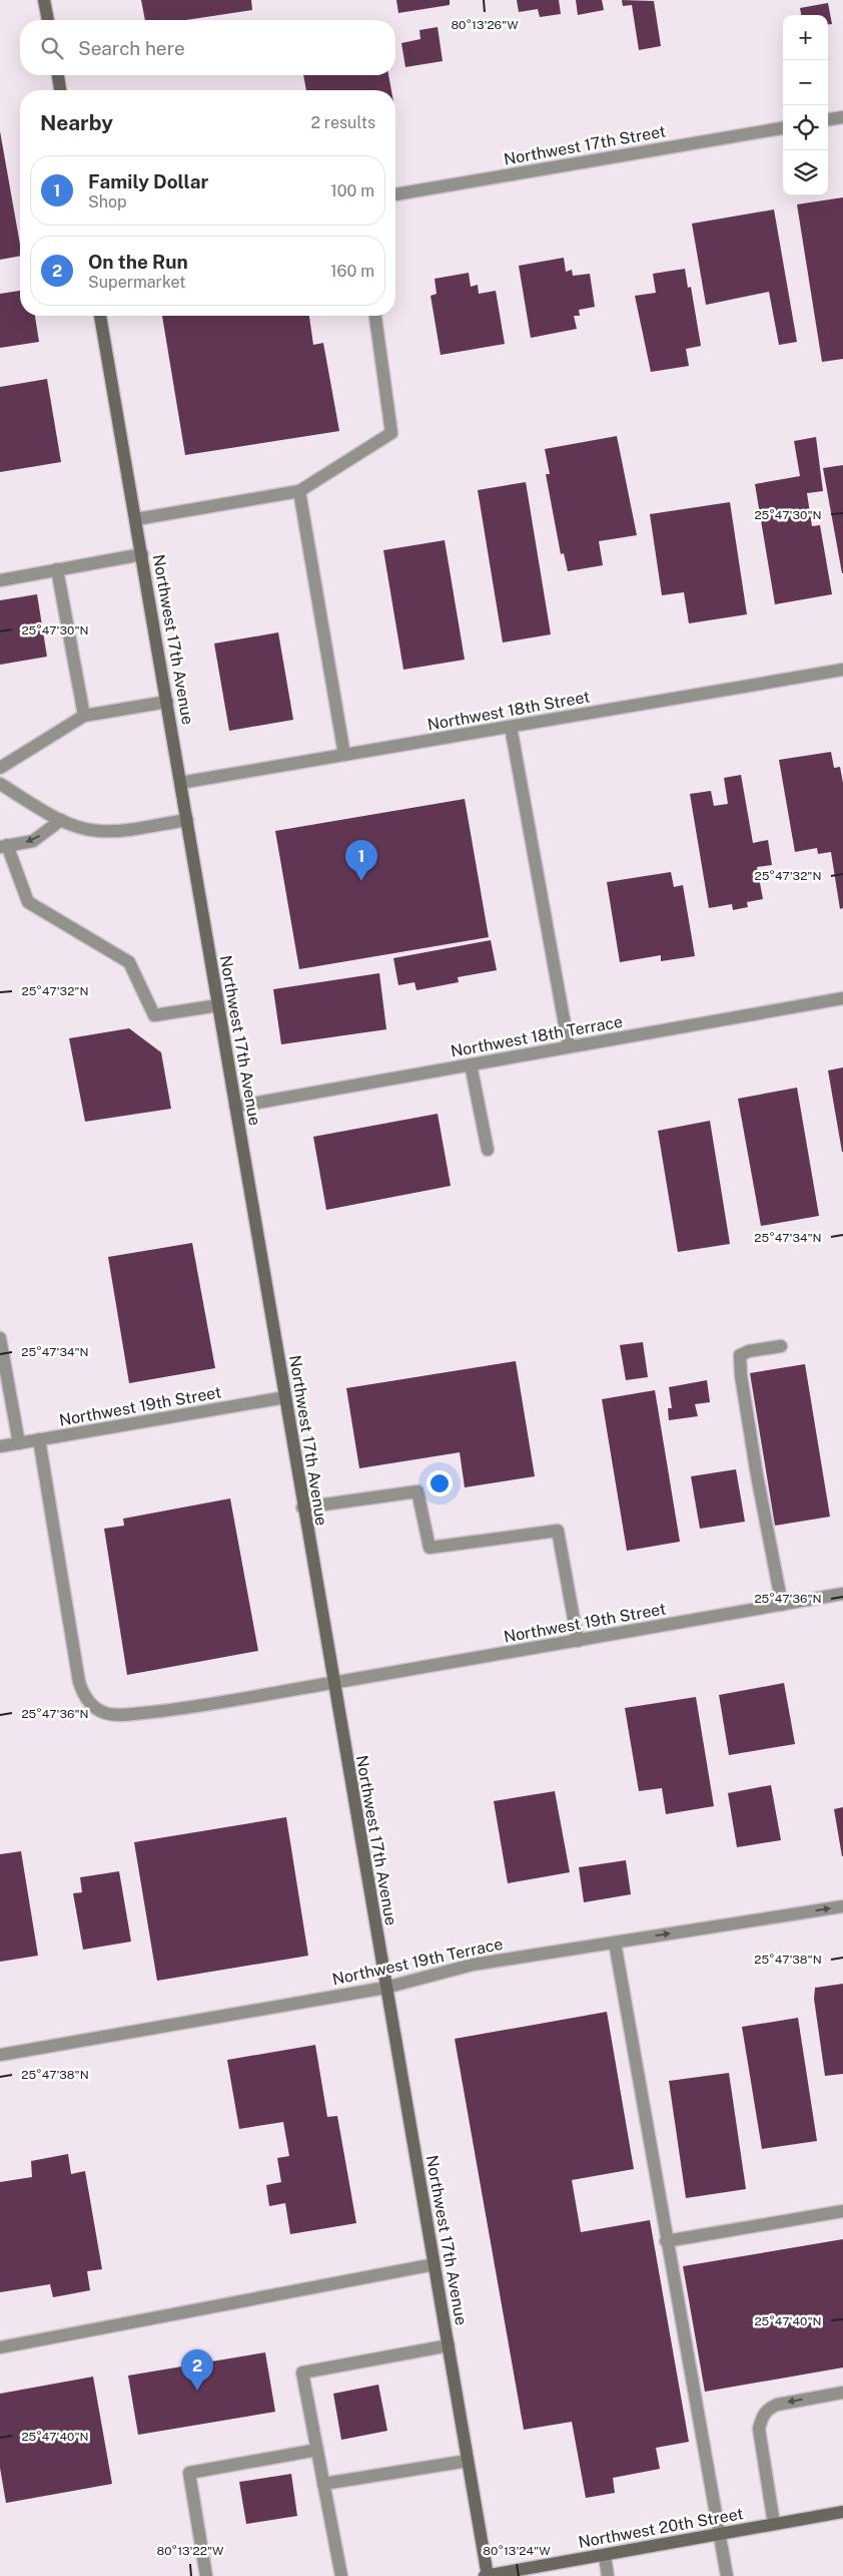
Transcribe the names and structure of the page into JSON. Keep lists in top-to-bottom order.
{
  "streets": {
    "main road": ["Northwest 17th Avenue", "Northwest 20th Street"],
    "street": [
      "Northwest 17th Street",
      "Northwest 18th Street",
      "Northwest 18th Terrace",
      "Northwest 19th Street",
      "Northwest 19th Terrace"
    ]
  },
  "crossings": [
    ["Northwest 17th Avenue", "Northwest 18th Street"],
    ["Northwest 17th Avenue", "Northwest 18th Terrace"],
    ["Northwest 17th Avenue", "Northwest 19th Street"],
    ["Northwest 17th Avenue", "Northwest 19th Terrace"],
    ["Northwest 17th Avenue", "Northwest 20th Street"]
  ],
  "page": {
    "map_buttons": ["+", "−"],
    "search": "Search here",
    "heading": ["Nearby", "2 results"],
    "list": [
      {
        "mark": "1",
        "name": "Family Dollar",
        "note": "Shop",
        "value": "100 m"
      },
      {
        "mark": "2",
        "name": "On the Run",
        "note": "Supermarket",
        "value": "160 m"
      }
    ],
    "pins": ["1", "2"]
  },
  "coordinates": [
    "80°13'26\"W",
    "25°47'30\"N",
    "25°47'32\"N",
    "25°47'34\"N",
    "25°47'36\"N",
    "25°47'38\"N",
    "25°47'40\"N",
    "80°13'22\"W",
    "80°13'24\"W"
  ]
}
